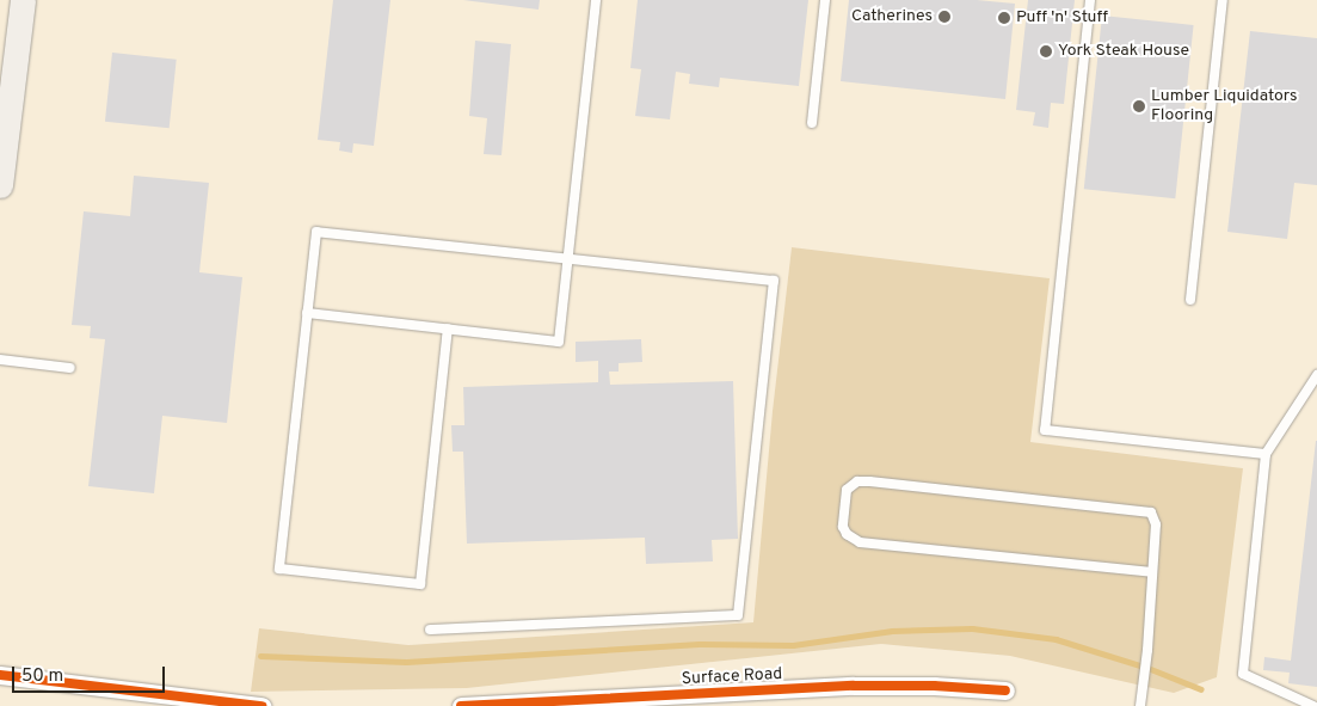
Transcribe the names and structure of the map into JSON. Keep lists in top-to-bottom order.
{
  "streets": {
    "street": ["Surface Road"]
  },
  "places": [
    "Catherines",
    "Puff 'n' Stuff",
    "York Steak House",
    "Lumber Liquidators Flooring"
  ],
  "scale_bar": "50 m"
}
